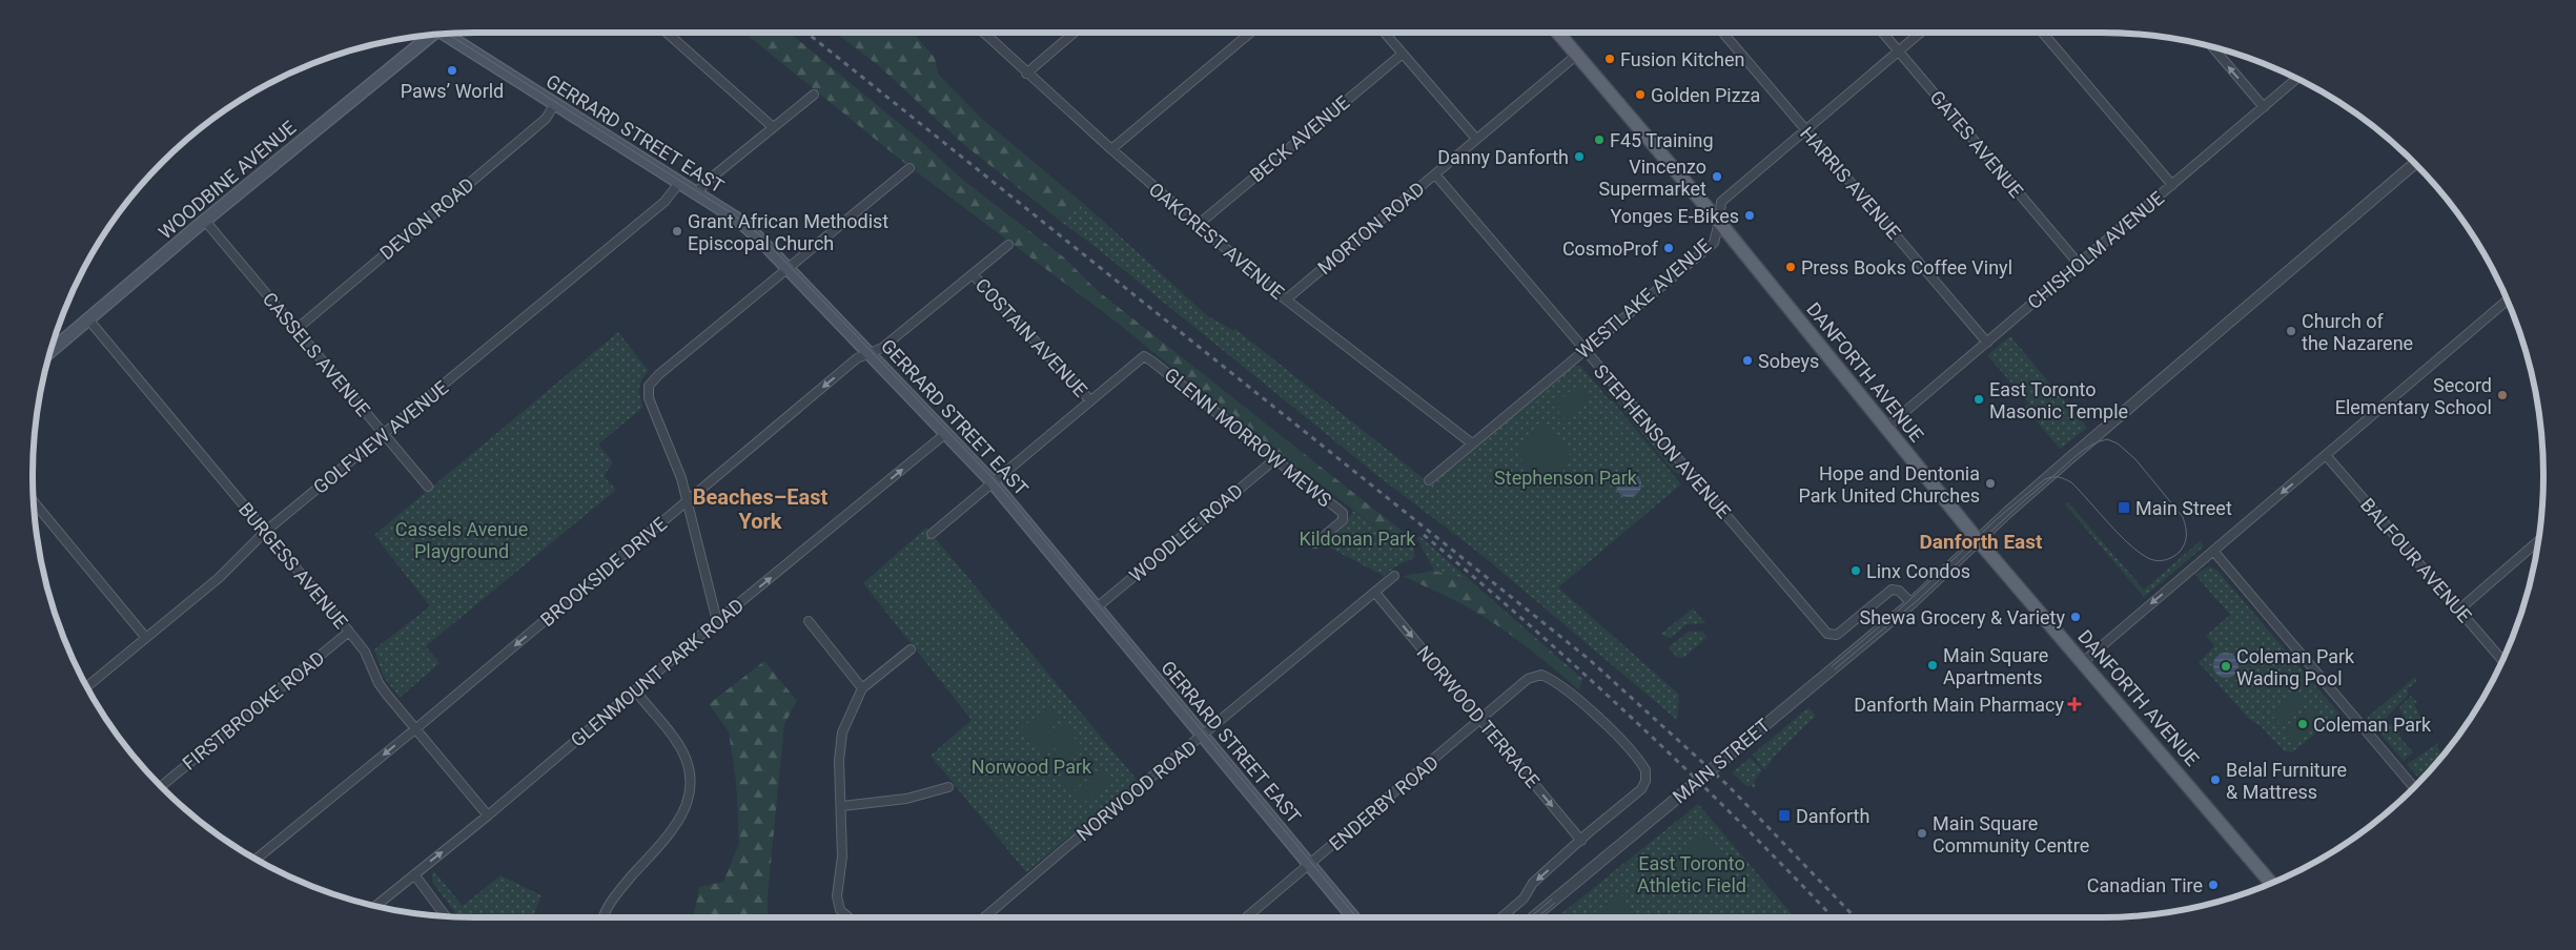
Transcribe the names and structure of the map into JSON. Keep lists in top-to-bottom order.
{
  "streets": {
    "main road": ["GERRARD STREET EAST", "WOODBINE AVENUE", "DANFORTH AVENUE"],
    "street": [
      "BECK AVENUE",
      "GATES AVENUE",
      "HARRIS AVENUE",
      "DEVON ROAD",
      "MORTON ROAD",
      "OAKCREST AVENUE",
      "CHISHOLM AVENUE",
      "WESTLAKE AVENUE",
      "COSTAIN AVENUE",
      "CASSELS AVENUE",
      "GOLFVIEW AVENUE",
      "GLENN MORROW MEWS",
      "STEPHENSON AVENUE",
      "WOODLEE ROAD",
      "BALFOUR AVENUE",
      "BURGESS AVENUE",
      "BROOKSIDE DRIVE",
      "GLENMOUNT PARK ROAD",
      "FIRSTBROOKE ROAD",
      "NORWOOD TERRACE",
      "MAIN STREET",
      "NORWOOD ROAD",
      "ENDERBY ROAD"
    ]
  },
  "crossings": [
    ["GERRARD STREET EAST", "DEVON ROAD"],
    ["GERRARD STREET EAST", "GOLFVIEW AVENUE"],
    ["GERRARD STREET EAST", "WOODLEE ROAD"],
    ["GERRARD STREET EAST", "BROOKSIDE DRIVE"],
    ["GERRARD STREET EAST", "GLENMOUNT PARK ROAD"],
    ["GERRARD STREET EAST", "NORWOOD ROAD"],
    ["GERRARD STREET EAST", "ENDERBY ROAD"],
    ["BECK AVENUE", "OAKCREST AVENUE"],
    ["GATES AVENUE", "CHISHOLM AVENUE"],
    ["GATES AVENUE", "WESTLAKE AVENUE"],
    ["WOODBINE AVENUE", "CASSELS AVENUE"],
    ["WOODBINE AVENUE", "BURGESS AVENUE"],
    ["HARRIS AVENUE", "CHISHOLM AVENUE"],
    ["HARRIS AVENUE", "WESTLAKE AVENUE"],
    ["DEVON ROAD", "CASSELS AVENUE"],
    ["MORTON ROAD", "OAKCREST AVENUE"],
    ["MORTON ROAD", "DANFORTH AVENUE"],
    ["MORTON ROAD", "STEPHENSON AVENUE"],
    ["OAKCREST AVENUE", "WESTLAKE AVENUE"],
    ["CHISHOLM AVENUE", "DANFORTH AVENUE"],
    ["WESTLAKE AVENUE", "DANFORTH AVENUE"],
    ["WESTLAKE AVENUE", "STEPHENSON AVENUE"],
    ["COSTAIN AVENUE", "GLENN MORROW MEWS"],
    ["COSTAIN AVENUE", "BROOKSIDE DRIVE"],
    ["CASSELS AVENUE", "GOLFVIEW AVENUE"],
    ["DANFORTH AVENUE", "MAIN STREET"],
    ["GOLFVIEW AVENUE", "BURGESS AVENUE"],
    ["GLENN MORROW MEWS", "WOODLEE ROAD"],
    ["STEPHENSON AVENUE", "MAIN STREET"],
    ["BURGESS AVENUE", "BROOKSIDE DRIVE"],
    ["BURGESS AVENUE", "GLENMOUNT PARK ROAD"],
    ["BURGESS AVENUE", "FIRSTBROOKE ROAD"],
    ["NORWOOD TERRACE", "MAIN STREET"],
    ["NORWOOD TERRACE", "NORWOOD ROAD"],
    ["NORWOOD TERRACE", "ENDERBY ROAD"],
    ["MAIN STREET", "ENDERBY ROAD"]
  ],
  "one_way": ["BROOKSIDE DRIVE", "GLENMOUNT PARK ROAD", "NORWOOD TERRACE"],
  "districts": ["Beaches–East York", "Danforth East"],
  "parks": [
    "Stephenson Park",
    "Cassels Avenue Playground",
    "Kildonan Park",
    "Norwood Park",
    "East Toronto Athletic Field"
  ],
  "places": {
    "other": [
      "Fusion Kitchen",
      "Paws’ World",
      "Golden Pizza",
      "F45 Training",
      "Danny Danforth",
      "Vincenzo Supermarket",
      "Yonges E-Bikes",
      "Grant African Methodist Episcopal Church",
      "CosmoProf",
      "Press Books Coffee Vinyl",
      "Church of the Nazarene",
      "Sobeys",
      "Secord Elementary School",
      "East Toronto Masonic Temple",
      "Hope and Dentonia Park United Churches",
      "Linx Condos",
      "Shewa Grocery & Variety",
      "Main Square Apartments",
      "Coleman Park Wading Pool",
      "Coleman Park",
      "Belal Furniture & Mattress",
      "Main Square Community Centre",
      "Canadian Tire"
    ],
    "transit": ["Main Street", "Danforth"],
    "health": ["Danforth Main Pharmacy"]
  }
}
